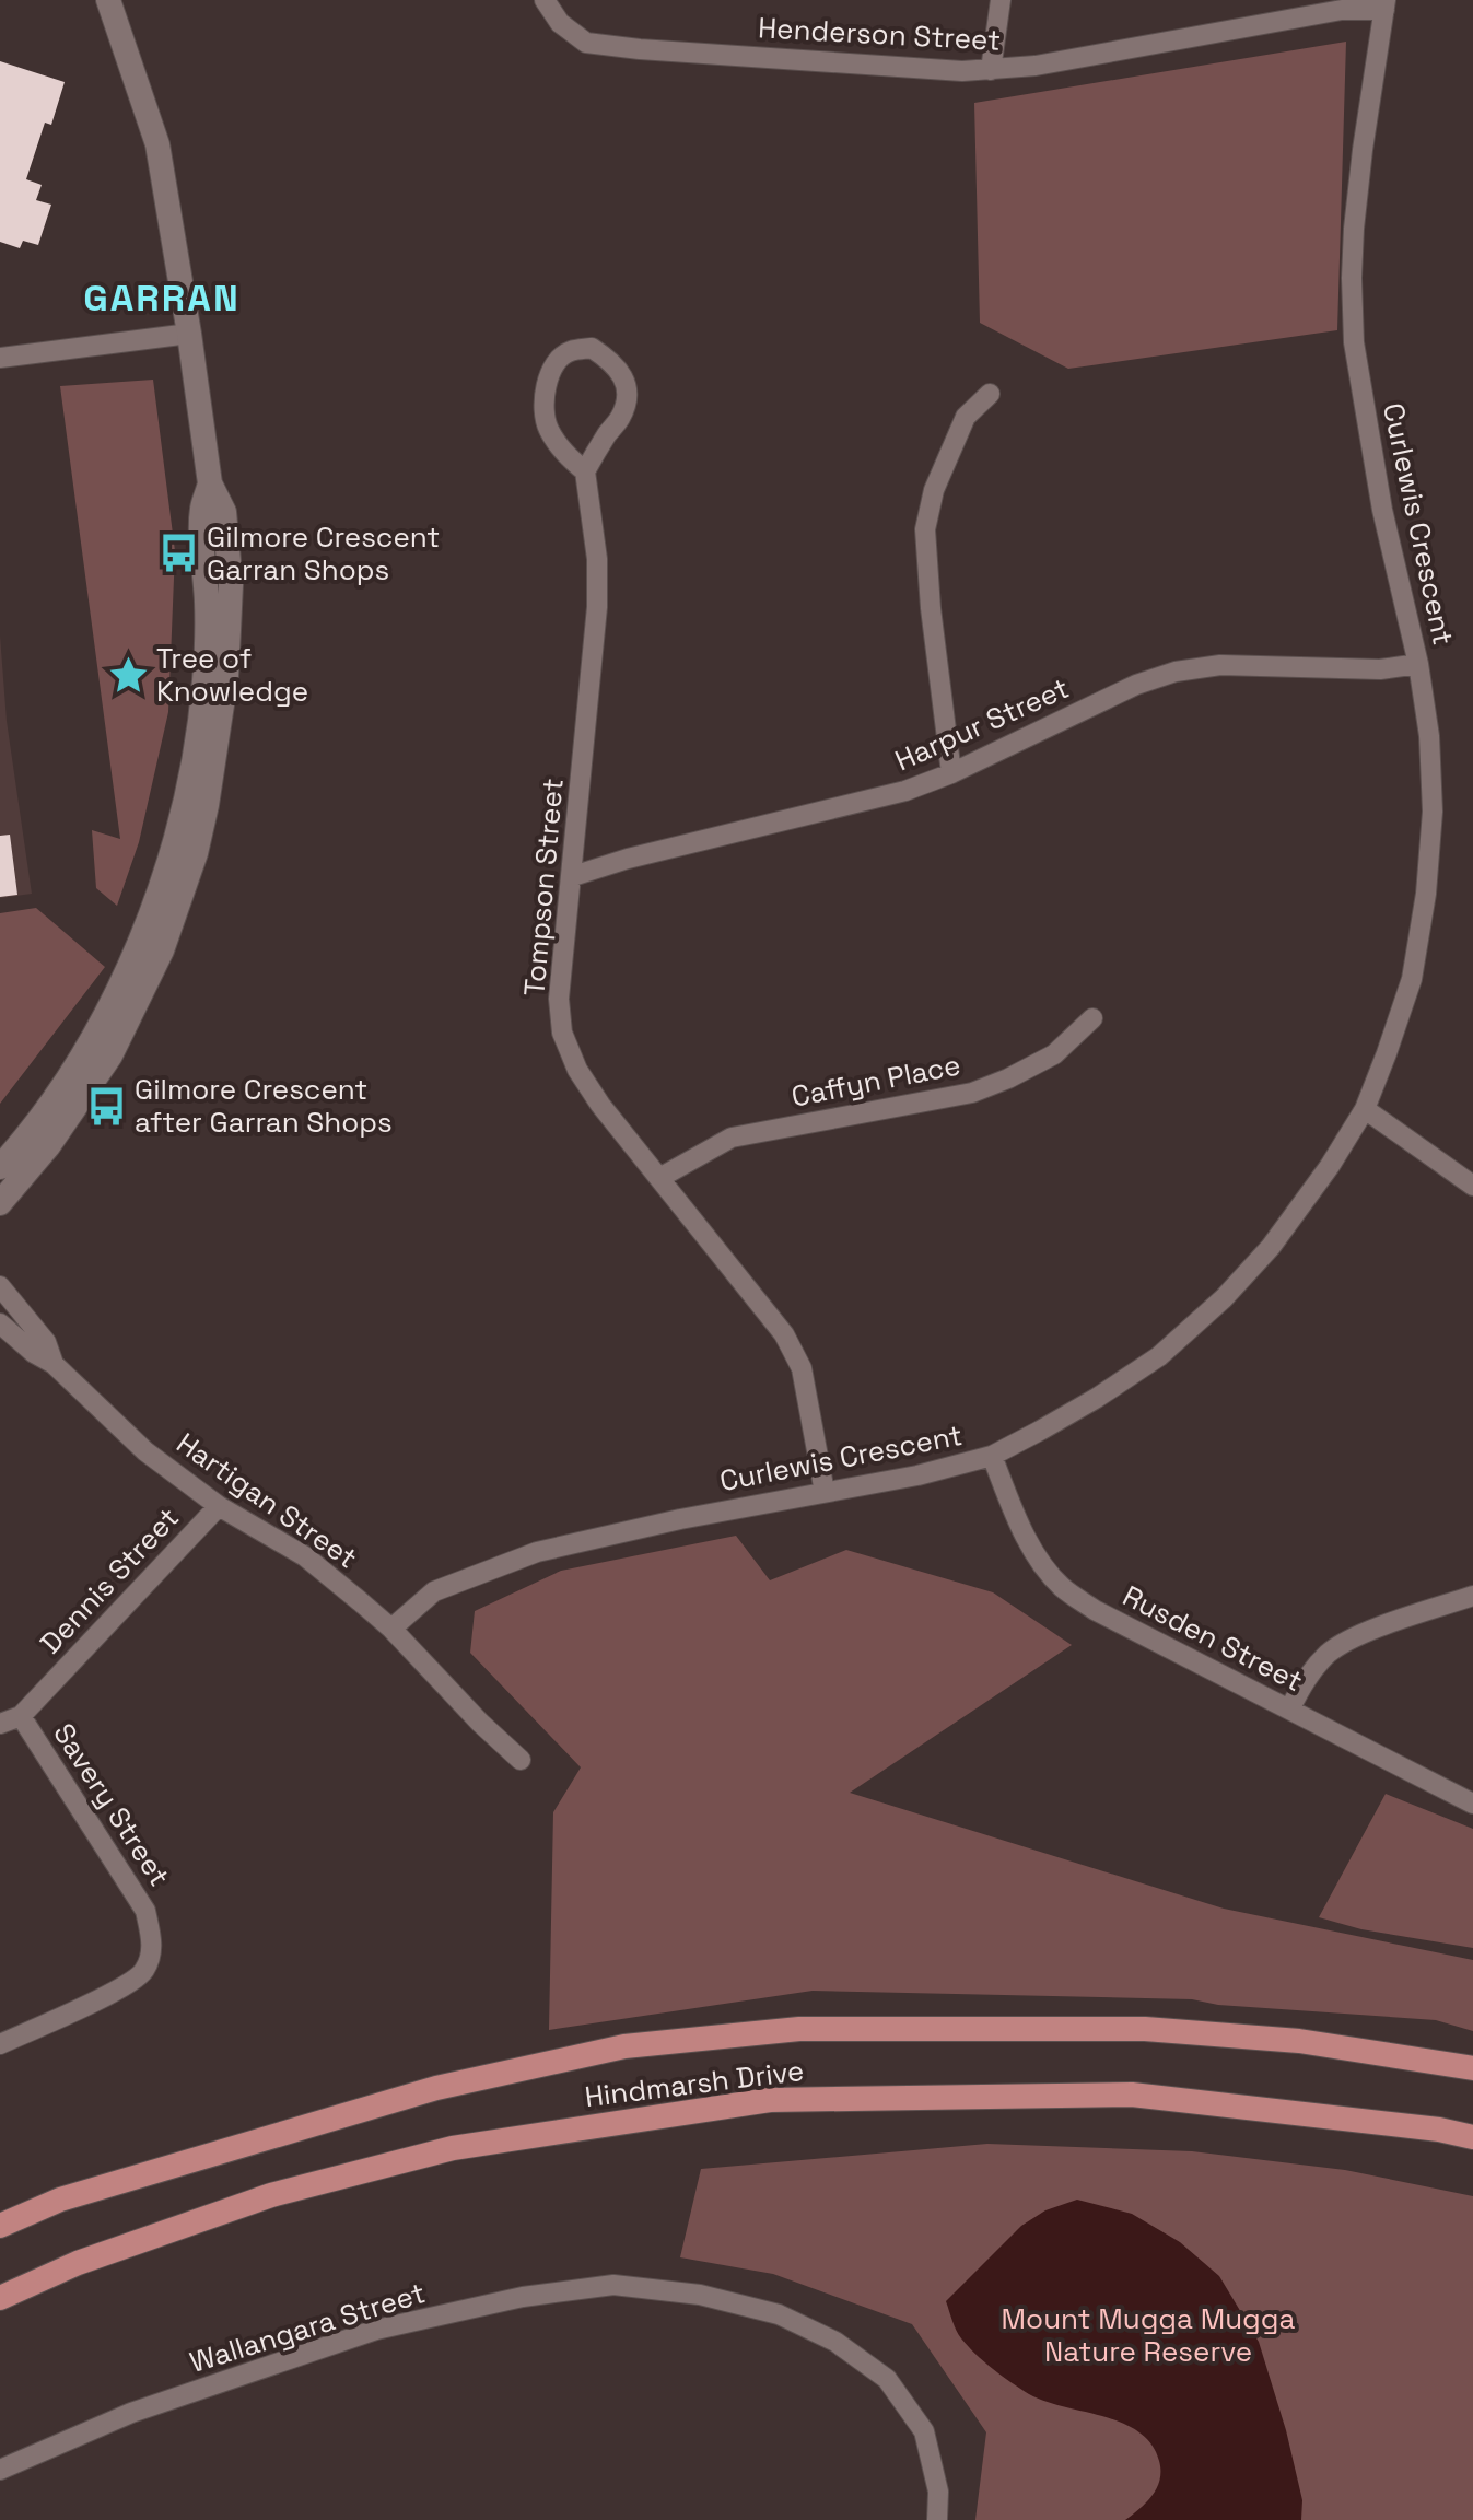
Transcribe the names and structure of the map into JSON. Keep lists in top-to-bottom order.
{
  "streets": {
    "main road": ["Hindmarsh Drive"],
    "street": [
      "Henderson Street",
      "Curlewis Crescent",
      "Harpur Street",
      "Tompson Street",
      "Caffyn Place",
      "Hartigan Street",
      "Dennis Street",
      "Rusden Street",
      "Savery Street",
      "Wallangara Street"
    ]
  },
  "crossings": [
    ["Henderson Street", "Curlewis Crescent"],
    ["Curlewis Crescent", "Harpur Street"],
    ["Curlewis Crescent", "Tompson Street"],
    ["Curlewis Crescent", "Hartigan Street"],
    ["Curlewis Crescent", "Rusden Street"],
    ["Harpur Street", "Tompson Street"],
    ["Tompson Street", "Caffyn Place"],
    ["Hartigan Street", "Dennis Street"],
    ["Dennis Street", "Savery Street"]
  ],
  "districts": ["GARRAN"],
  "parks": ["Mount Mugga Mugga Nature Reserve"],
  "places": {
    "bus stop": ["Gilmore Crescent Garran Shops", "Gilmore Crescent after Garran Shops"],
    "place": ["Tree of Knowledge"]
  }
}
